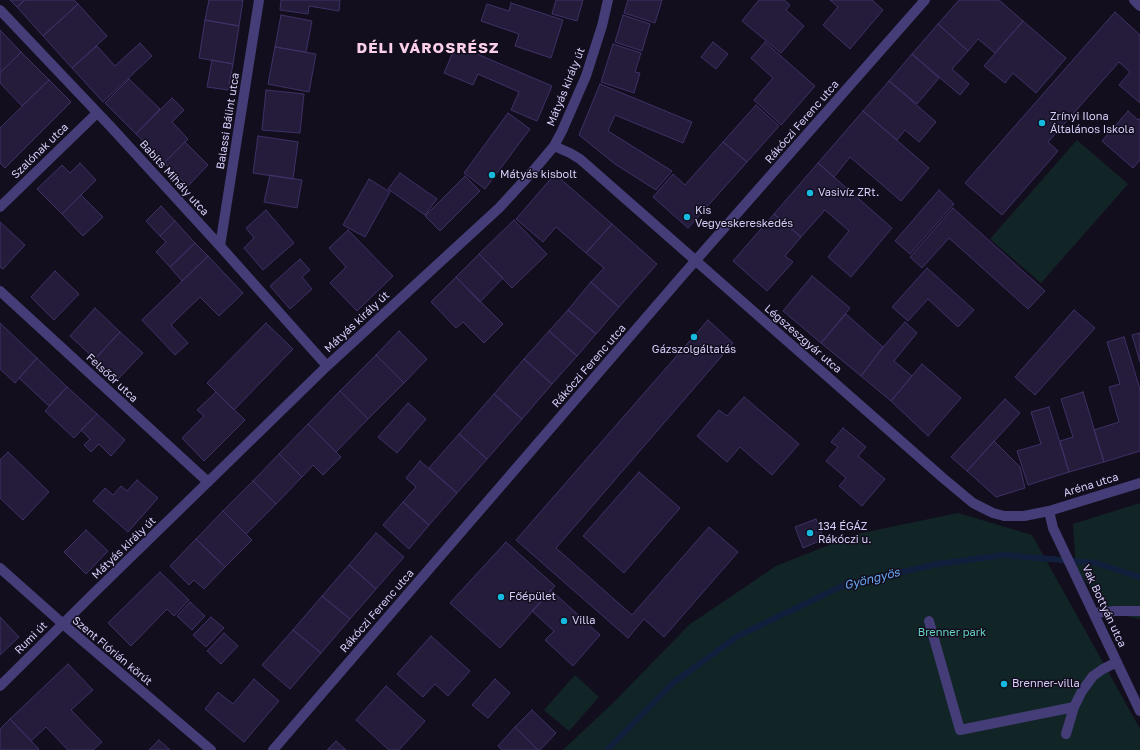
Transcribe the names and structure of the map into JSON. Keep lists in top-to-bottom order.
{
  "streets": {
    "street": [
      "Mátyás király út",
      "Balassi Bálint utca",
      "Rákóczi Ferenc utca",
      "Szalónak utca",
      "Babits Mihály utca",
      "Légszeszgyár utca",
      "Felsőőr utca",
      "Aréna utca",
      "Vak Bottyán utca",
      "Rumi út",
      "Szent Flórián körút"
    ]
  },
  "crossings": [
    ["Mátyás király út", "Babits Mihály utca"],
    ["Mátyás király út", "Légszeszgyár utca"],
    ["Mátyás király út", "Felsőőr utca"],
    ["Mátyás király út", "Rumi út"],
    ["Mátyás király út", "Szent Flórián körút"],
    ["Balassi Bálint utca", "Babits Mihály utca"],
    ["Rákóczi Ferenc utca", "Légszeszgyár utca"],
    ["Szalónak utca", "Babits Mihály utca"],
    ["Légszeszgyár utca", "Aréna utca"],
    ["Légszeszgyár utca", "Vak Bottyán utca"],
    ["Aréna utca", "Vak Bottyán utca"],
    ["Rumi út", "Szent Flórián körút"]
  ],
  "districts": ["DÉLI VÁROSRÉSZ"],
  "water": ["Gyöngyös"],
  "parks": ["Brenner park"],
  "places": [
    "Zrínyi Ilona Általános Iskola",
    "Mátyás kisbolt",
    "Vasivíz ZRt.",
    "Kis Vegyeskereskedés",
    "Gázszolgáltatás",
    "134 ÉGÁZ Rákóczi u.",
    "Főépület",
    "Villa",
    "Brenner-villa"
  ]
}
